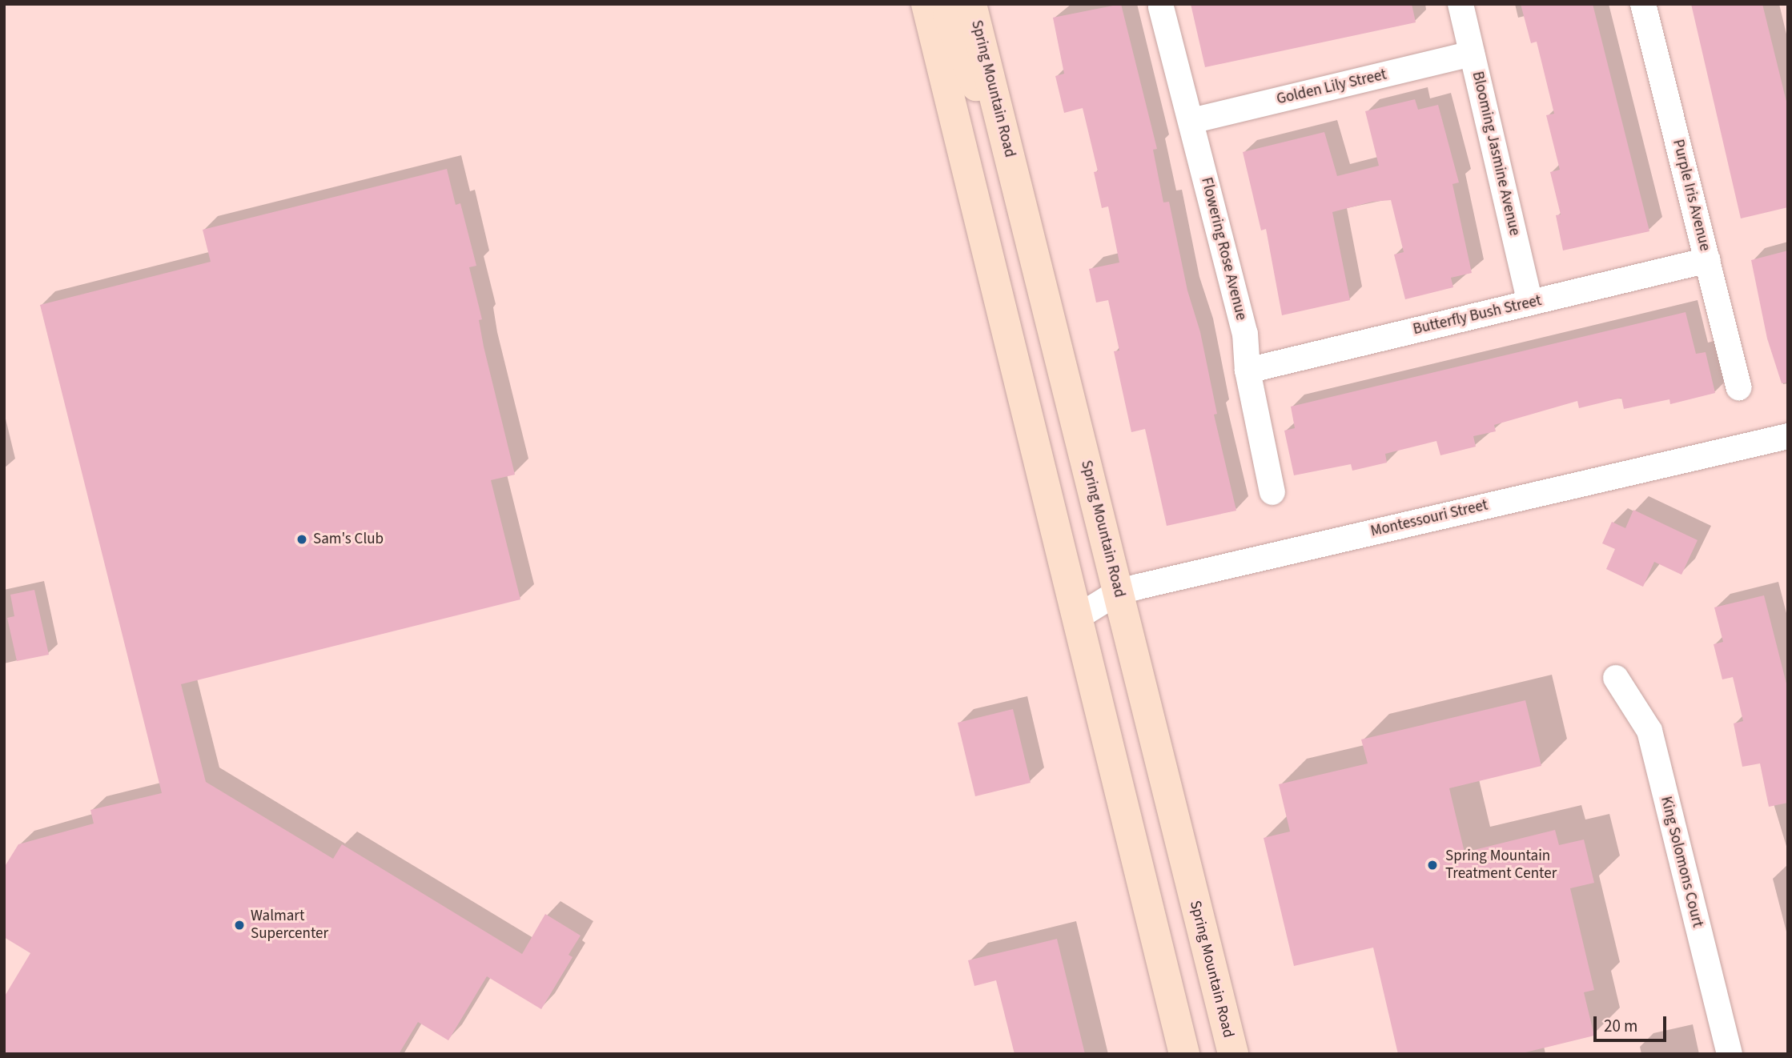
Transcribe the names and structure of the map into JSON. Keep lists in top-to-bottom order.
{
  "streets": {
    "main road": ["Spring Mountain Road"],
    "street": [
      "Golden Lily Street",
      "Blooming Jasmine Avenue",
      "Purple Iris Avenue",
      "Flowering Rose Avenue",
      "Butterfly Bush Street",
      "Montessouri Street",
      "King Solomons Court"
    ]
  },
  "crossings": [
    ["Golden Lily Street", "Blooming Jasmine Avenue"],
    ["Golden Lily Street", "Flowering Rose Avenue"],
    ["Spring Mountain Road", "Montessouri Street"],
    ["Blooming Jasmine Avenue", "Butterfly Bush Street"],
    ["Purple Iris Avenue", "Butterfly Bush Street"],
    ["Flowering Rose Avenue", "Butterfly Bush Street"]
  ],
  "places": ["Sam's Club", "Spring Mountain Treatment Center", "Walmart Supercenter"],
  "scale_bar": "20 m"
}
